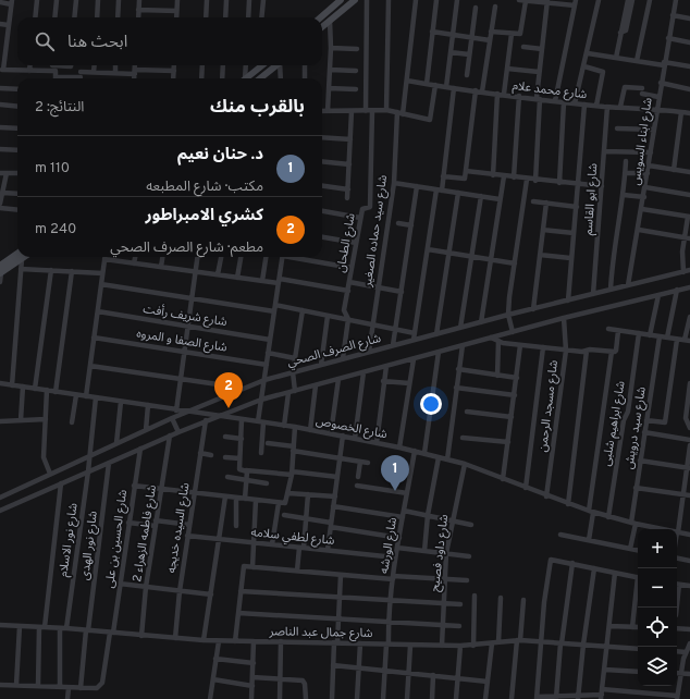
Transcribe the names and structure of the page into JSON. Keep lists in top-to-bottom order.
{
  "streets": {
    "street": [
      "شارع محمد علام",
      "شارع ابناء السويس",
      "شارع ابو القاسم",
      "شارع سيد حماده الصغير",
      "شارع الطحان",
      "شارع شريف رأفت",
      "شارع الصفا و المروه",
      "شارع الصرف الصحي",
      "شارع مسجد الرحمن",
      "شارع ابراهيم شلبى",
      "شارع الخصوص",
      "شارع سيد درويش",
      "شارع السيده خديجه",
      "شارع فاطمه الزهراء 2",
      "شارع لطفي سلامه",
      "شارع الحسين بن على",
      "شارع نور الاسلام",
      "شارع نور الهدى",
      "شارع الورشه",
      "شارع داود فصيح",
      "شارع جمال عبد الناصر"
    ]
  },
  "crossings": [
    ["شارع محمد علام", "شارع ابناء السويس"],
    ["شارع محمد علام", "شارع ابو القاسم"],
    ["شارع ابناء السويس", "شارع الصرف الصحي"],
    ["شارع ابو القاسم", "شارع الصرف الصحي"],
    ["شارع سيد حماده الصغير", "شارع الصرف الصحي"],
    ["شارع الطحان", "شارع الصرف الصحي"],
    ["شارع الصرف الصحي", "شارع الخصوص"],
    ["شارع الصرف الصحي", "شارع نور الاسلام"],
    ["شارع مسجد الرحمن", "شارع الخصوص"],
    ["شارع ابراهيم شلبى", "شارع الخصوص"],
    ["شارع الخصوص", "شارع سيد درويش"],
    ["شارع الخصوص", "شارع نور الاسلام"],
    ["شارع الخصوص", "شارع الورشه"],
    ["شارع الخصوص", "شارع داود فصيح"],
    ["شارع السيده خديجه", "شارع لطفي سلامه"],
    ["شارع السيده خديجه", "شارع جمال عبد الناصر"],
    ["شارع فاطمه الزهراء 2", "شارع جمال عبد الناصر"],
    ["شارع لطفي سلامه", "شارع الورشه"],
    ["شارع الحسين بن على", "شارع نور الهدى"],
    ["شارع الحسين بن على", "شارع جمال عبد الناصر"],
    ["شارع نور الاسلام", "شارع جمال عبد الناصر"],
    ["شارع نور الهدى", "شارع جمال عبد الناصر"],
    ["شارع الورشه", "شارع جمال عبد الناصر"],
    ["شارع داود فصيح", "شارع جمال عبد الناصر"]
  ],
  "page": {
    "search": "ابحث هنا",
    "heading": ["بالقرب منك", "النتائج: 2"],
    "list": [
      {
        "mark": "1",
        "name": "د. حنان نعيم",
        "note": "مكتب · شارع المطبعه",
        "value": "110 m"
      },
      {
        "mark": "2",
        "name": "كشري الامبراطور",
        "note": "مطعم · شارع الصرف الصحي",
        "value": "240 m"
      }
    ],
    "pins": ["2", "1"],
    "map_buttons": ["+", "−"]
  }
}
